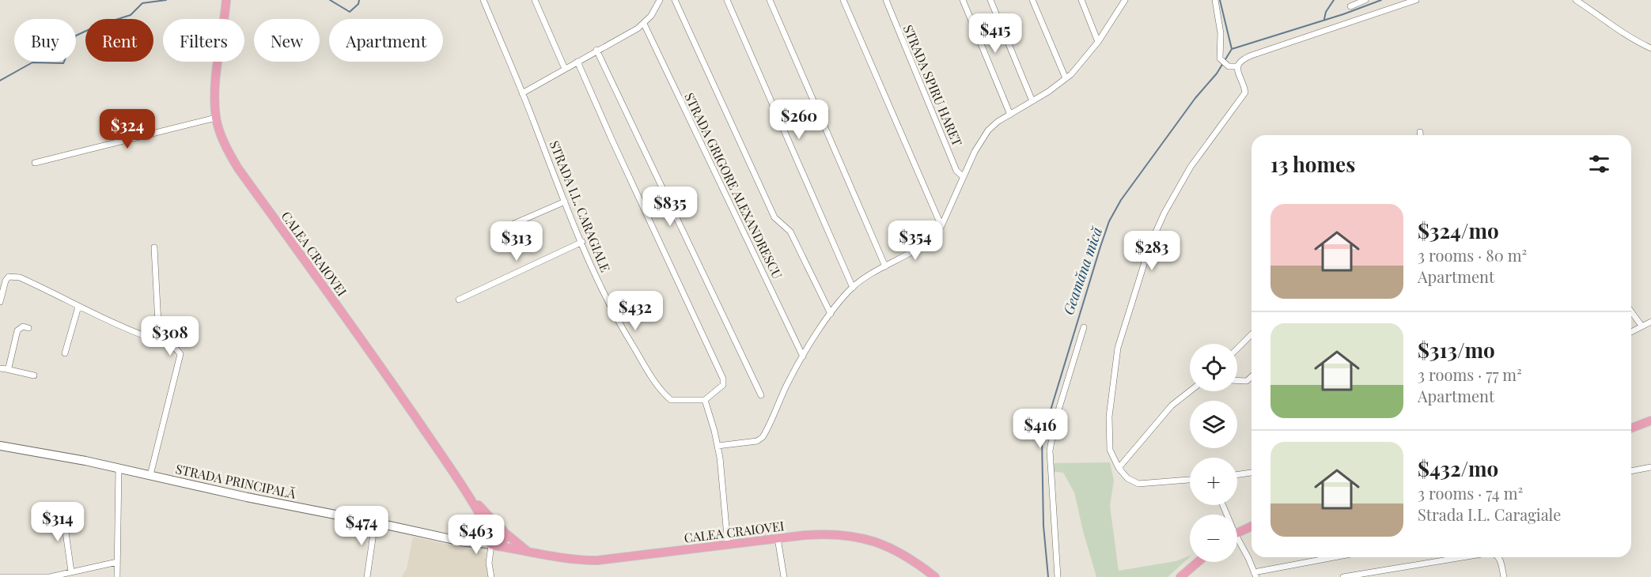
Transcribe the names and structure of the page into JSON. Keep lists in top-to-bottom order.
{
  "streets": {
    "main road": ["CALEA CRAIOVEI", "STRADA PRINCIPALĂ"],
    "street": ["STRADA SPIRU HARET", "STRADA GRIGORE ALEXANDRESCU", "STRADA I.L. CARAGIALE"]
  },
  "crossings": [
    ["CALEA CRAIOVEI", "STRADA PRINCIPALĂ"]
  ],
  "water": ["Geamăna mică"],
  "page": {
    "price": [
      "$415",
      "$260",
      "$324",
      "$835",
      "$354",
      "$313",
      "$283",
      "$432",
      "$308",
      "$416",
      "$314",
      "$474",
      "$463"
    ],
    "chip": [
      "Buy",
      "Rent",
      "Filters",
      "New",
      "Apartment"
    ],
    "heading": "13 homes",
    "list": [
      {
        "name": "$324/mo",
        "note": "3 rooms · 80 m² · Apartment"
      },
      {
        "name": "$313/mo",
        "note": "3 rooms · 77 m² · Apartment"
      },
      {
        "name": "$432/mo",
        "note": "3 rooms · 74 m² · Strada I.L. Caragiale"
      }
    ],
    "map_buttons": ["+", "−"]
  }
}
